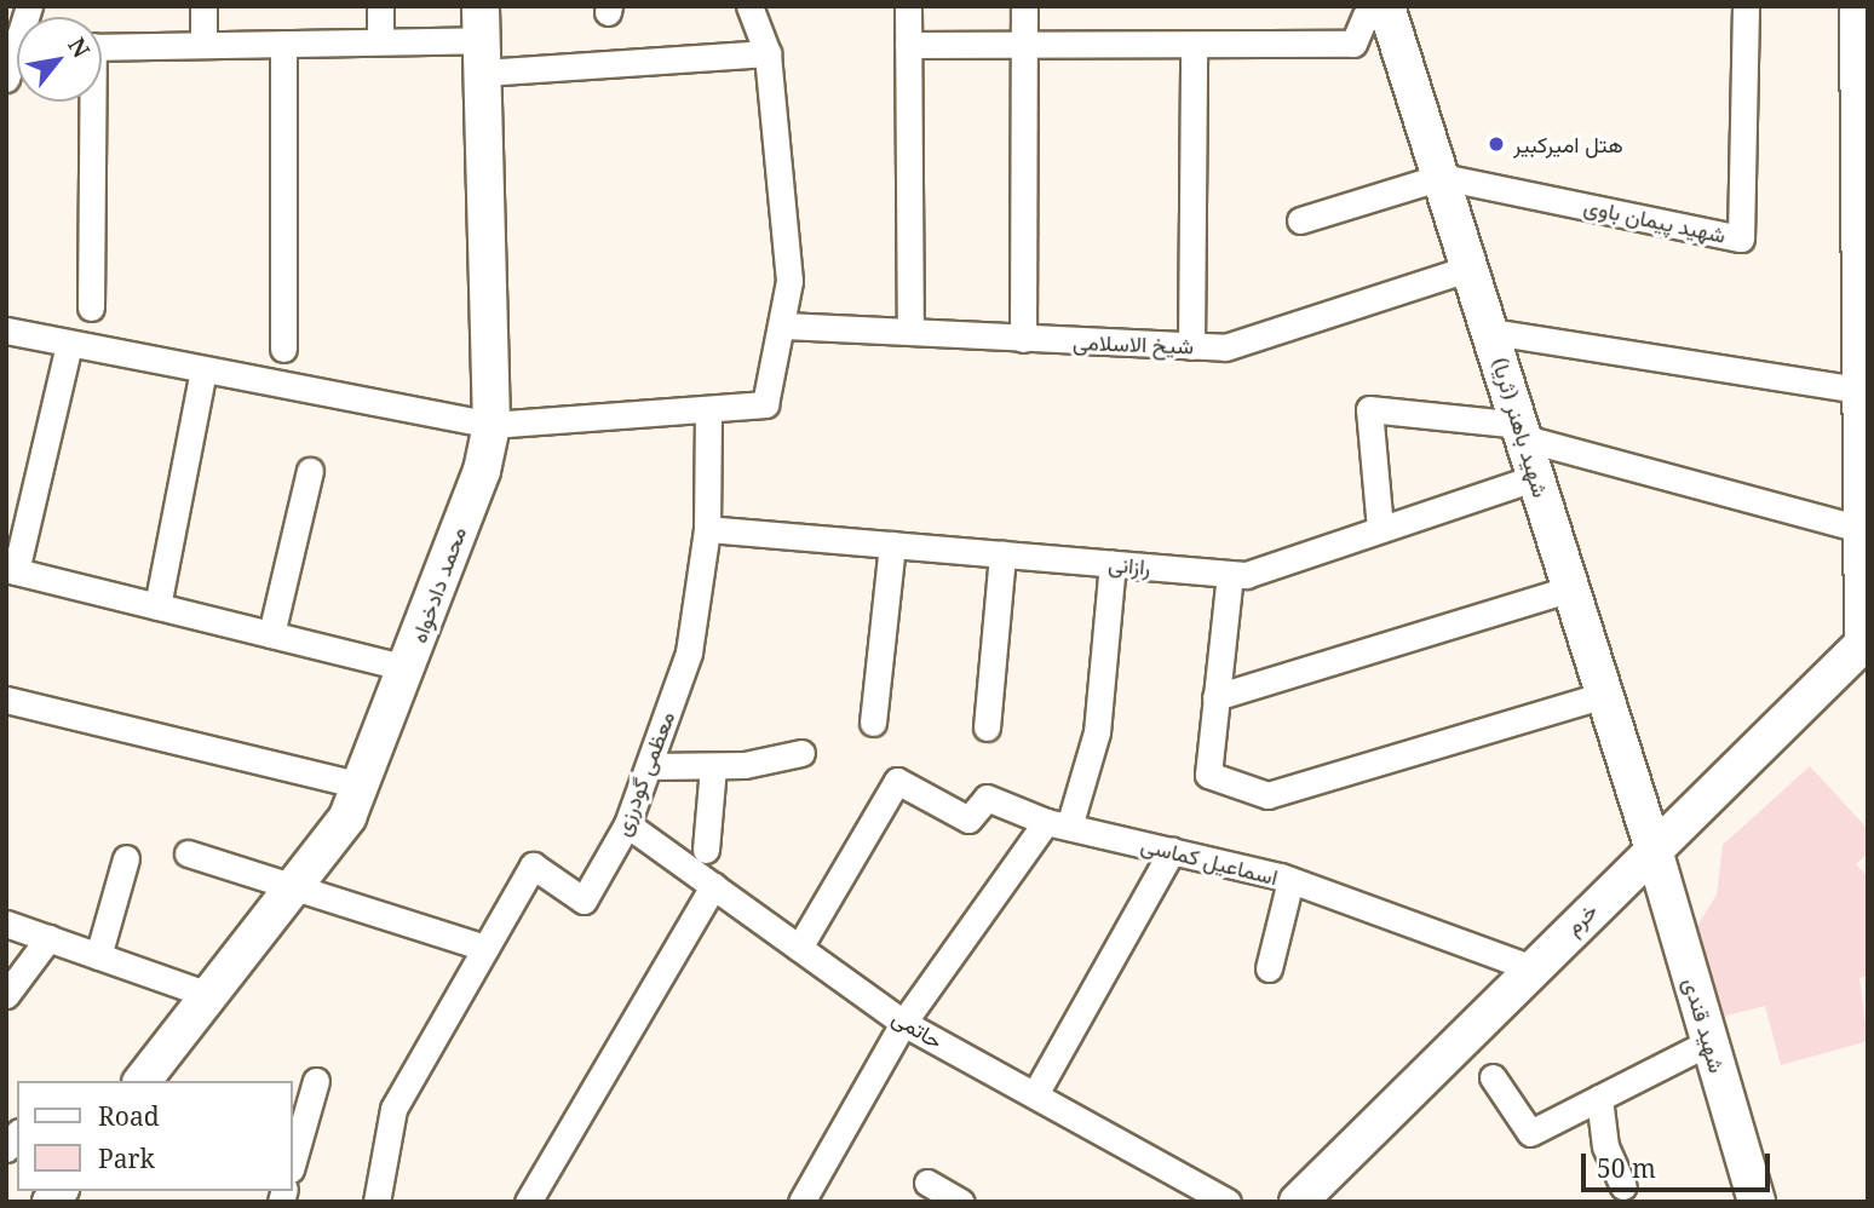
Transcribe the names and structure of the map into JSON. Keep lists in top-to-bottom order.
{
  "streets": {
    "street": [
      "شهید پیمان باوی",
      "شیخ الاسلامی",
      "شهید باهنر (ثریا)",
      "رازانی",
      "محمد دادخواه",
      "معظمی گودرزی",
      "اسماعیل کماسی",
      "خرم",
      "شهید قندی",
      "حاتمی"
    ]
  },
  "crossings": [
    ["شهید پیمان باوی", "شهید باهنر (ثریا)"],
    ["شیخ الاسلامی", "شهید باهنر (ثریا)"],
    ["شهید باهنر (ثریا)", "رازانی"],
    ["شهید باهنر (ثریا)", "خرم"],
    ["شهید باهنر (ثریا)", "شهید قندی"],
    ["رازانی", "معظمی گودرزی"],
    ["معظمی گودرزی", "حاتمی"],
    ["اسماعیل کماسی", "خرم"],
    ["اسماعیل کماسی", "حاتمی"],
    ["خرم", "شهید قندی"]
  ],
  "places": ["هتل امیرکبیر"],
  "legend": ["Road", "Park"],
  "scale_bar": "50 m",
  "north": "top right"
}
